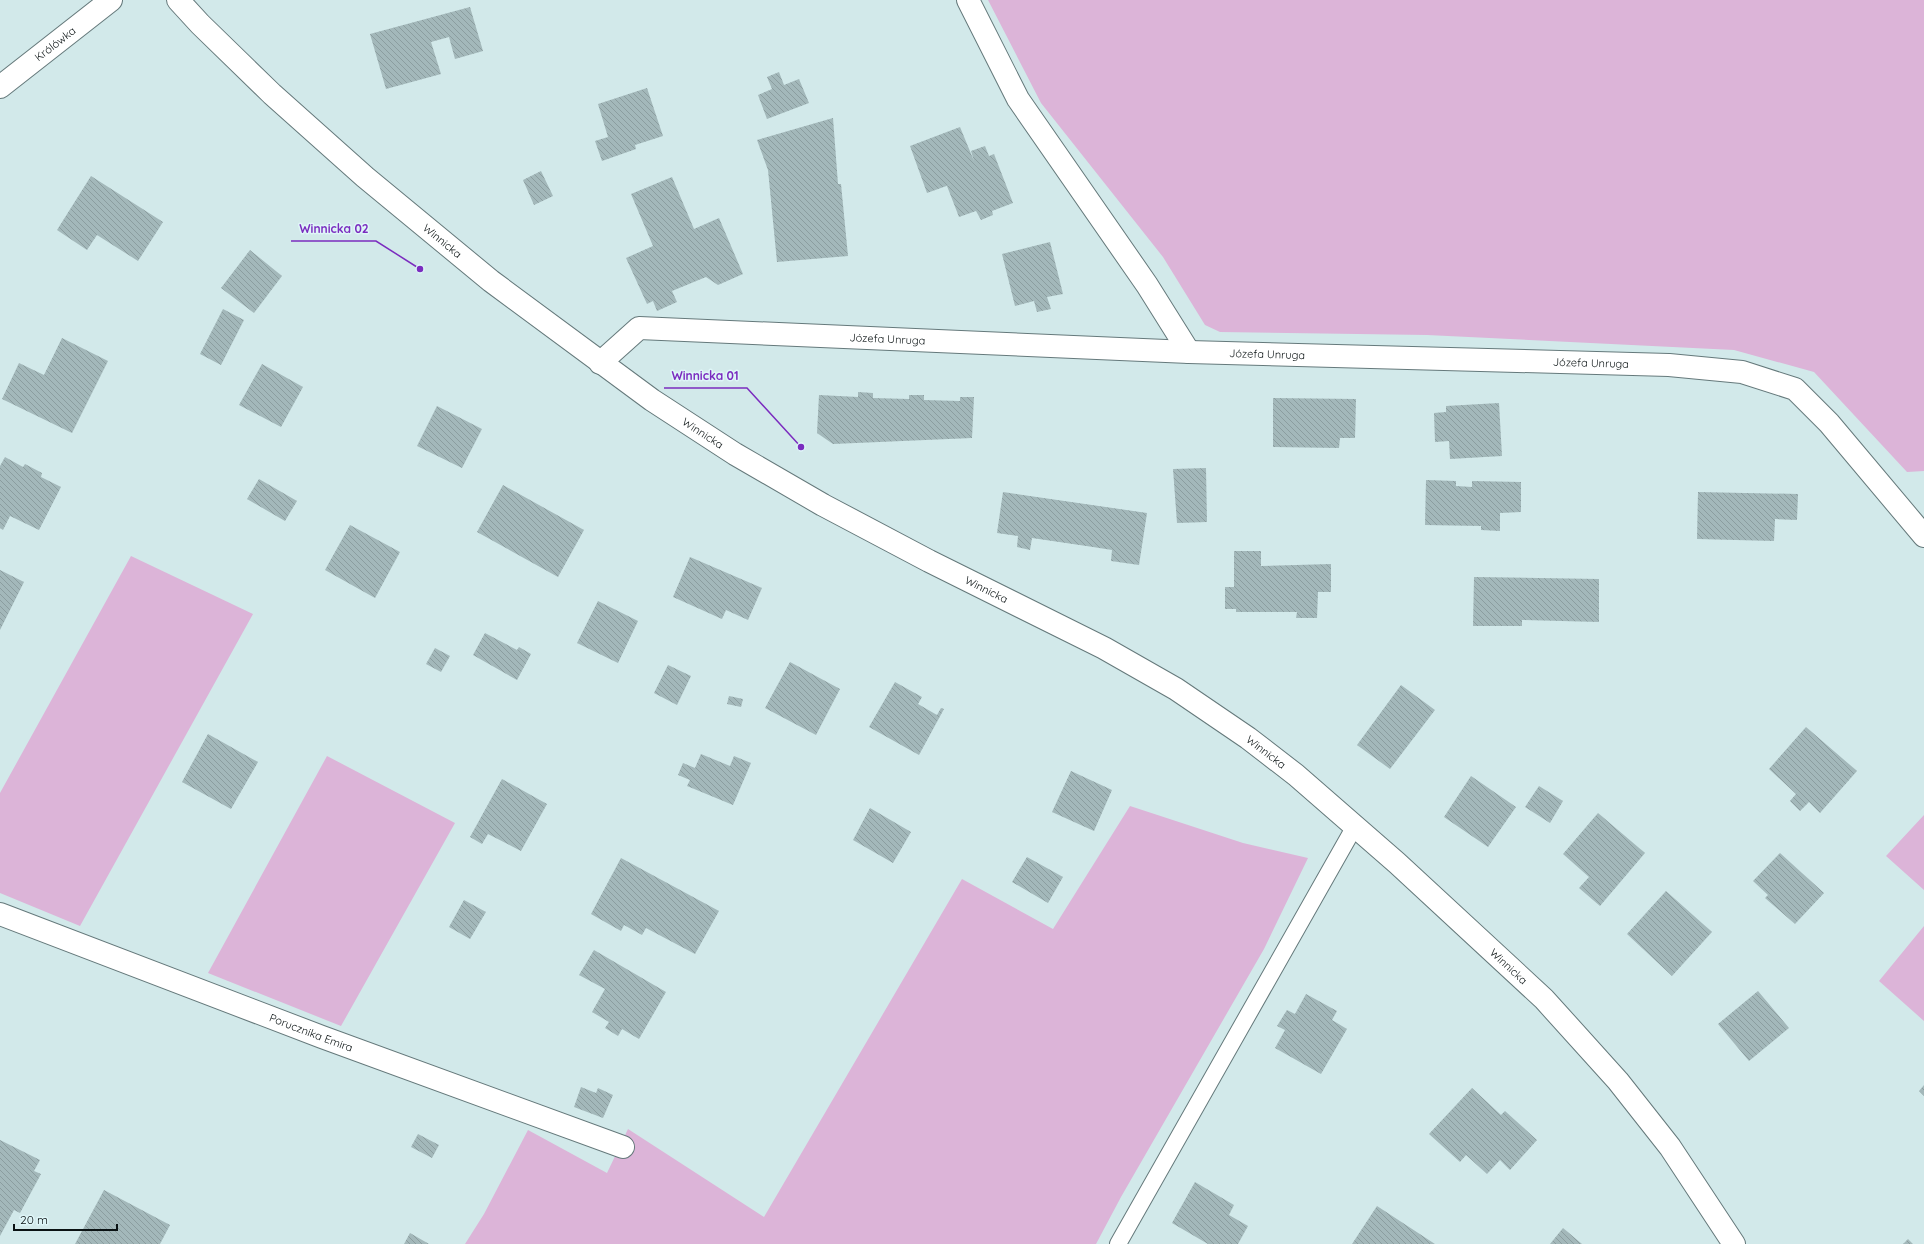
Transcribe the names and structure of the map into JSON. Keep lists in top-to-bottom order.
{
  "streets": {
    "street": [
      "Królówka",
      "Winnicka",
      "Józefa Unruga",
      "Porucznika Emira"
    ]
  },
  "crossings": [
    ["Winnicka", "Józefa Unruga"]
  ],
  "places": ["Winnicka 02", "Winnicka 01"],
  "scale_bar": "20 m"
}
